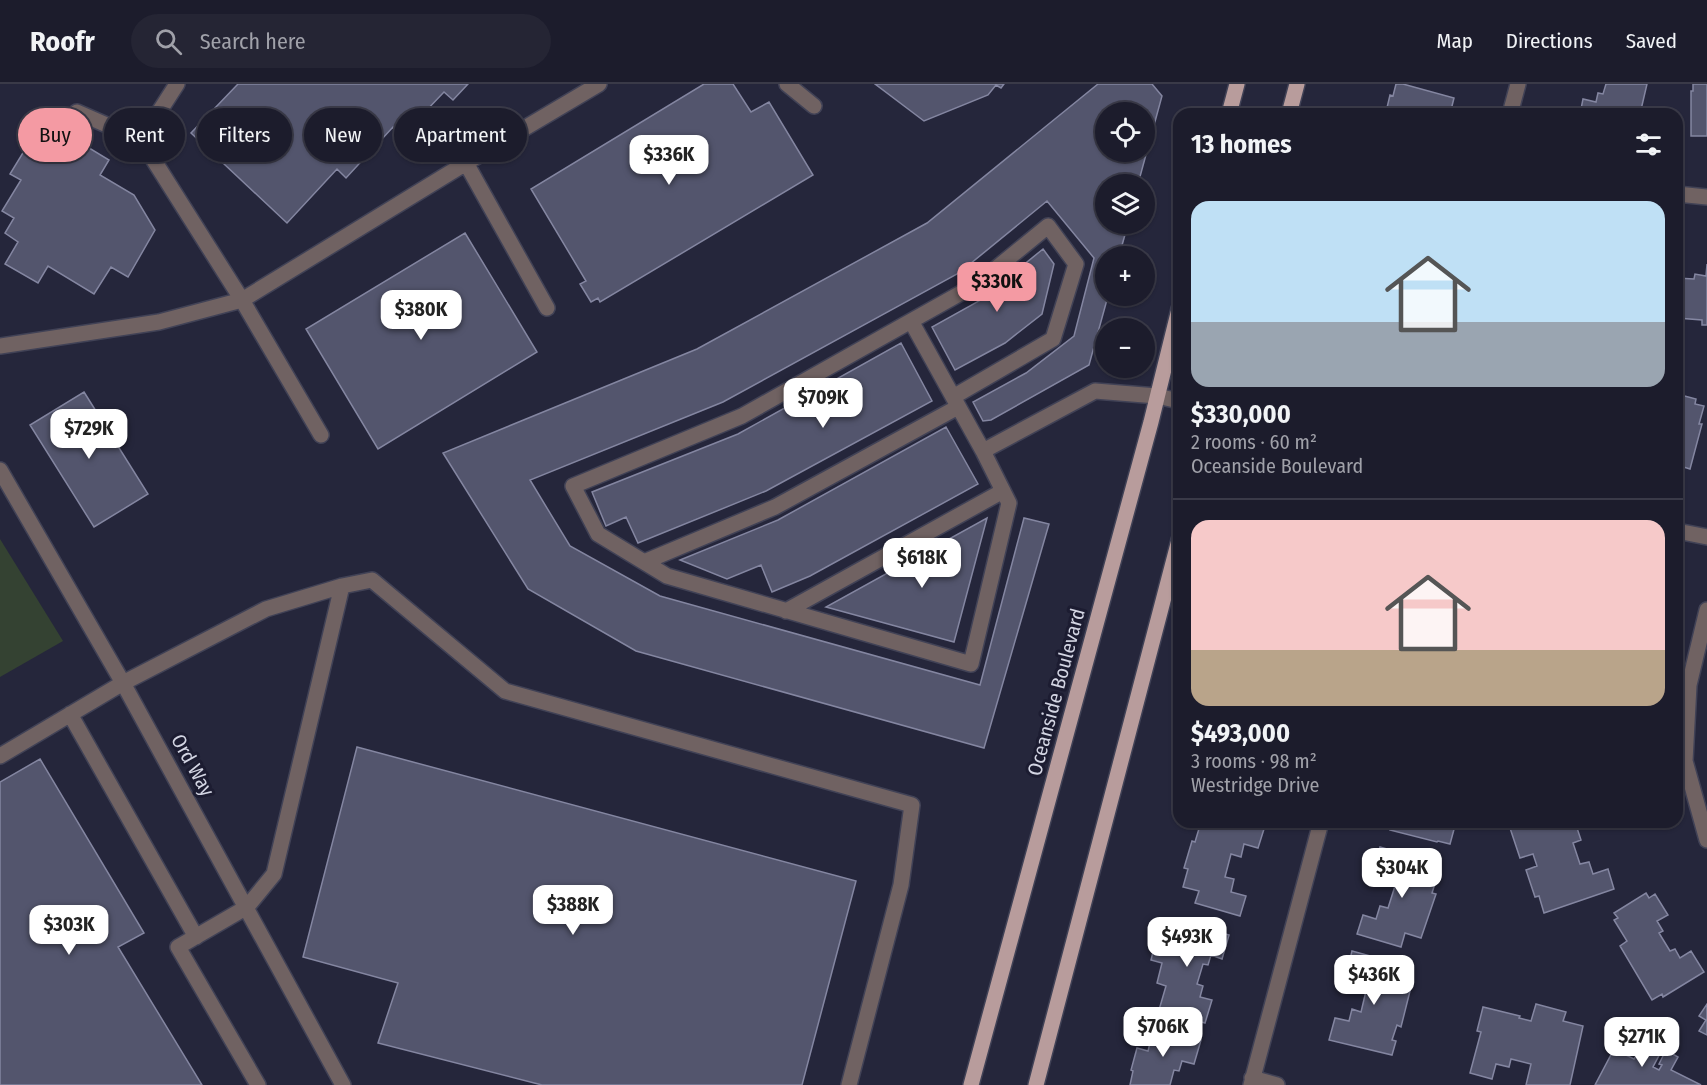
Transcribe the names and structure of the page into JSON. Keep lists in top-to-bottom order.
{
  "streets": {
    "main road": ["Oceanside Boulevard"],
    "street": ["Ord Way"]
  },
  "page": {
    "header": "Roofr",
    "search": "Search here",
    "nav": ["Map", "Directions", "Saved"],
    "map_buttons": ["+", "−"],
    "chip": [
      "Buy",
      "Rent",
      "Filters",
      "New",
      "Apartment"
    ],
    "heading": "13 homes",
    "price": [
      "$336K",
      "$330K",
      "$380K",
      "$709K",
      "$729K",
      "$618K",
      "$304K",
      "$388K",
      "$303K",
      "$493K",
      "$436K",
      "$706K",
      "$271K"
    ],
    "list": [
      {
        "name": "$330,000",
        "note": "2 rooms · 60 m² · Oceanside Boulevard"
      },
      {
        "name": "$493,000",
        "note": "3 rooms · 98 m² · Westridge Drive"
      }
    ]
  }
}
